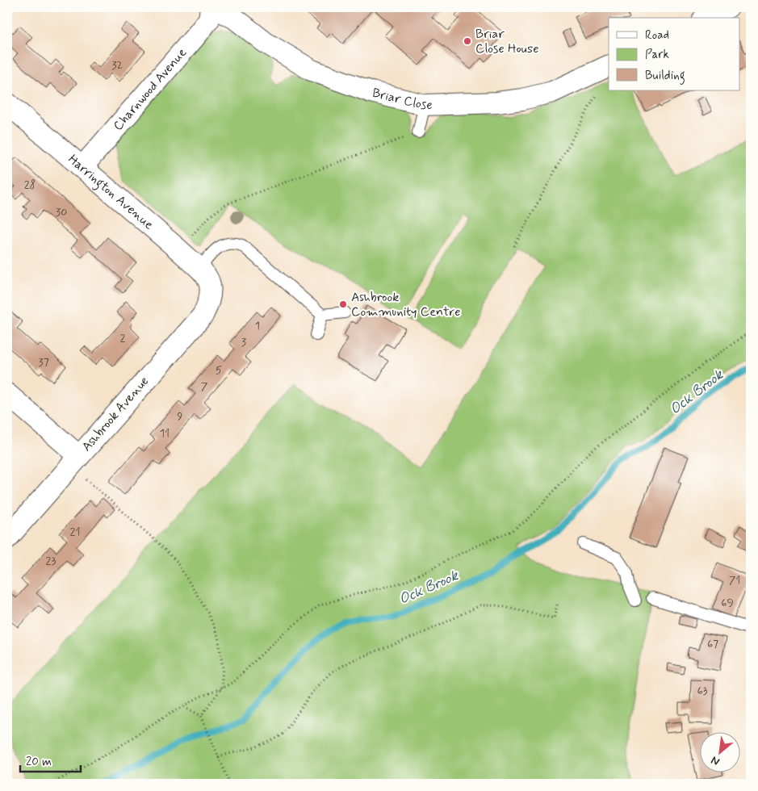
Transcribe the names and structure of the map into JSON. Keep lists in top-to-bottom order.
{
  "streets": {
    "street": [
      "Charnwood Avenue",
      "Briar Close",
      "Harrington Avenue",
      "Ashbrook Avenue"
    ]
  },
  "crossings": [
    ["Charnwood Avenue", "Briar Close"],
    ["Charnwood Avenue", "Harrington Avenue"],
    ["Harrington Avenue", "Ashbrook Avenue"]
  ],
  "water": ["Ock Brook"],
  "places": ["Briar Close House", "Ashbrook Community Centre"],
  "house_numbers": [
    "32",
    "28",
    "30",
    "1",
    "2",
    "3",
    "37",
    "5",
    "7",
    "9",
    "11",
    "21",
    "23",
    "71",
    "69",
    "67",
    "63"
  ],
  "legend": ["Road", "Park", "Building"],
  "scale_bar": "20 m",
  "north": "bottom left"
}
